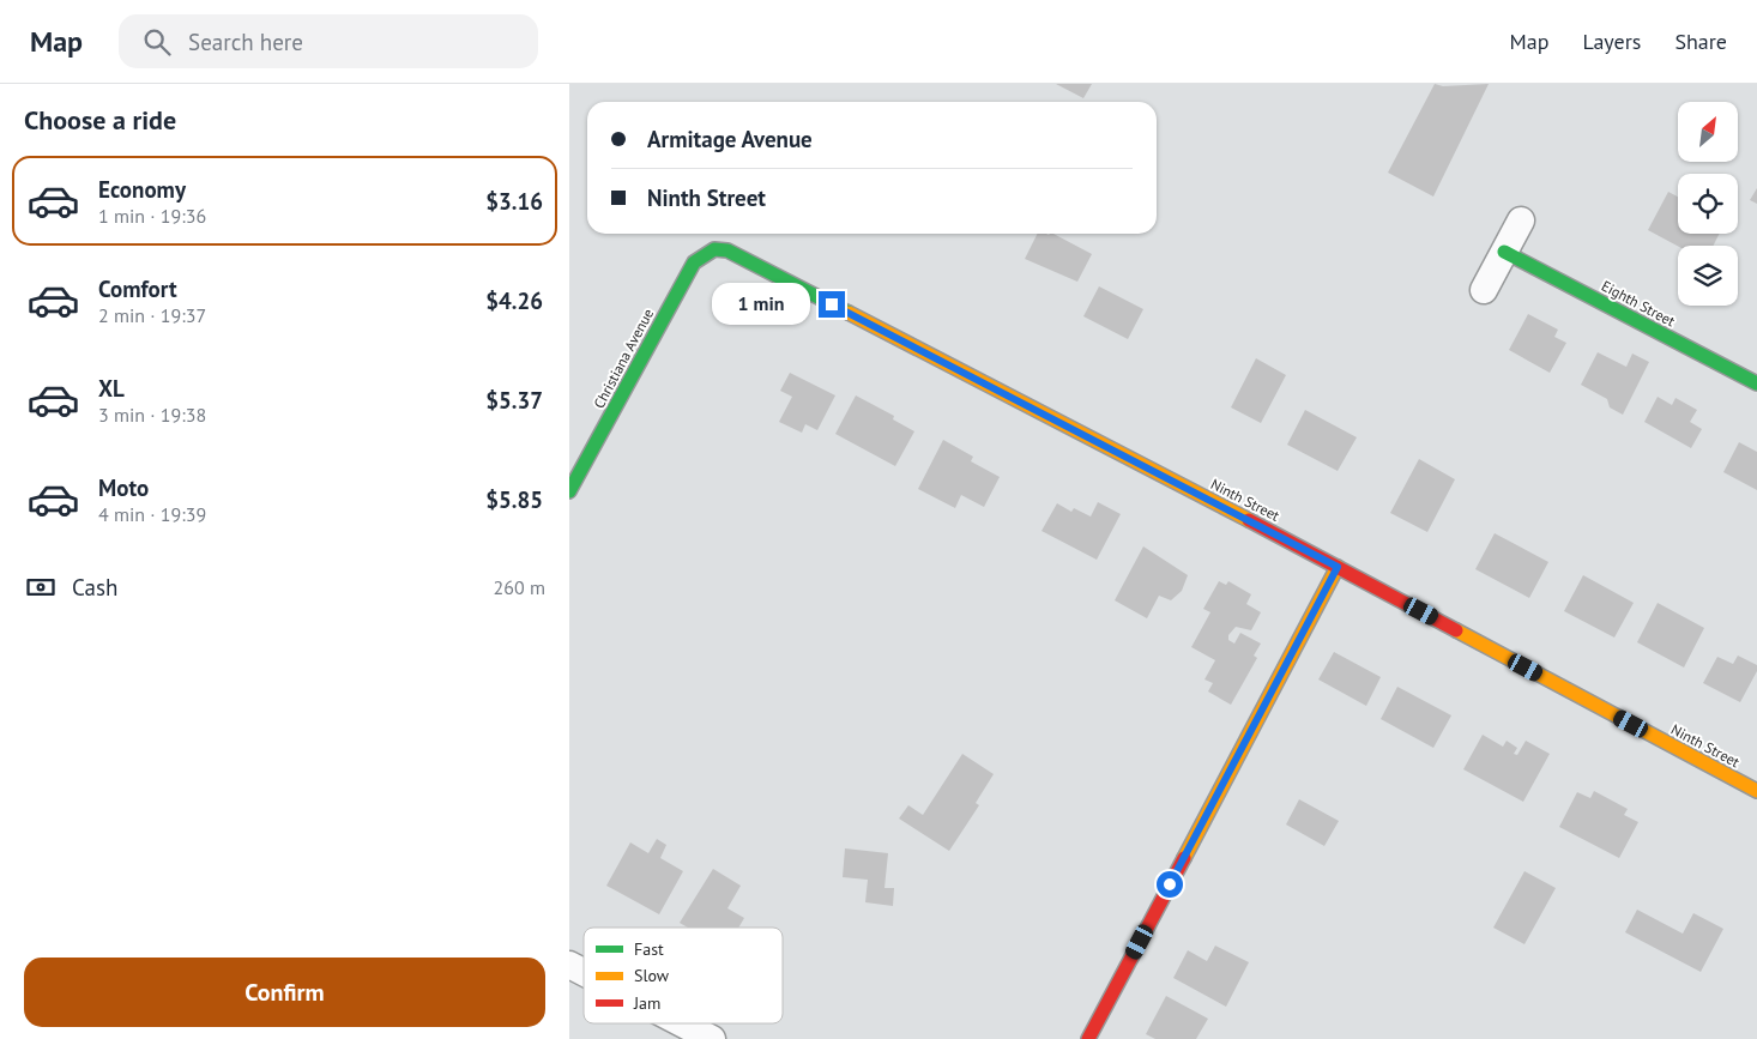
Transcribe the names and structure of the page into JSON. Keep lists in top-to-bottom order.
{
  "streets": {
    "street": ["Eighth Street", "Christiana Avenue", "Ninth Street"]
  },
  "crossings": [
    ["Christiana Avenue", "Ninth Street"]
  ],
  "legend": ["Fast", "Slow", "Jam"],
  "north": "top right",
  "page": {
    "header": "Map",
    "search": "Search here",
    "nav": ["Map", "Layers", "Share"],
    "heading": "Choose a ride",
    "banner": ["Armitage Avenue", "Ninth Street"],
    "list": [
      {
        "name": "Economy",
        "note": "1 min · 19:36",
        "value": "$3.16"
      },
      {
        "name": "Comfort",
        "note": "2 min · 19:37",
        "value": "$4.26"
      },
      {
        "name": "XL",
        "note": "3 min · 19:38",
        "value": "$5.37"
      },
      {
        "name": "Moto",
        "note": "4 min · 19:39",
        "value": "$5.85"
      }
    ],
    "bubble": "1 min",
    "pay": ["Cash", "260 m"],
    "buttons": "Confirm"
  }
}
